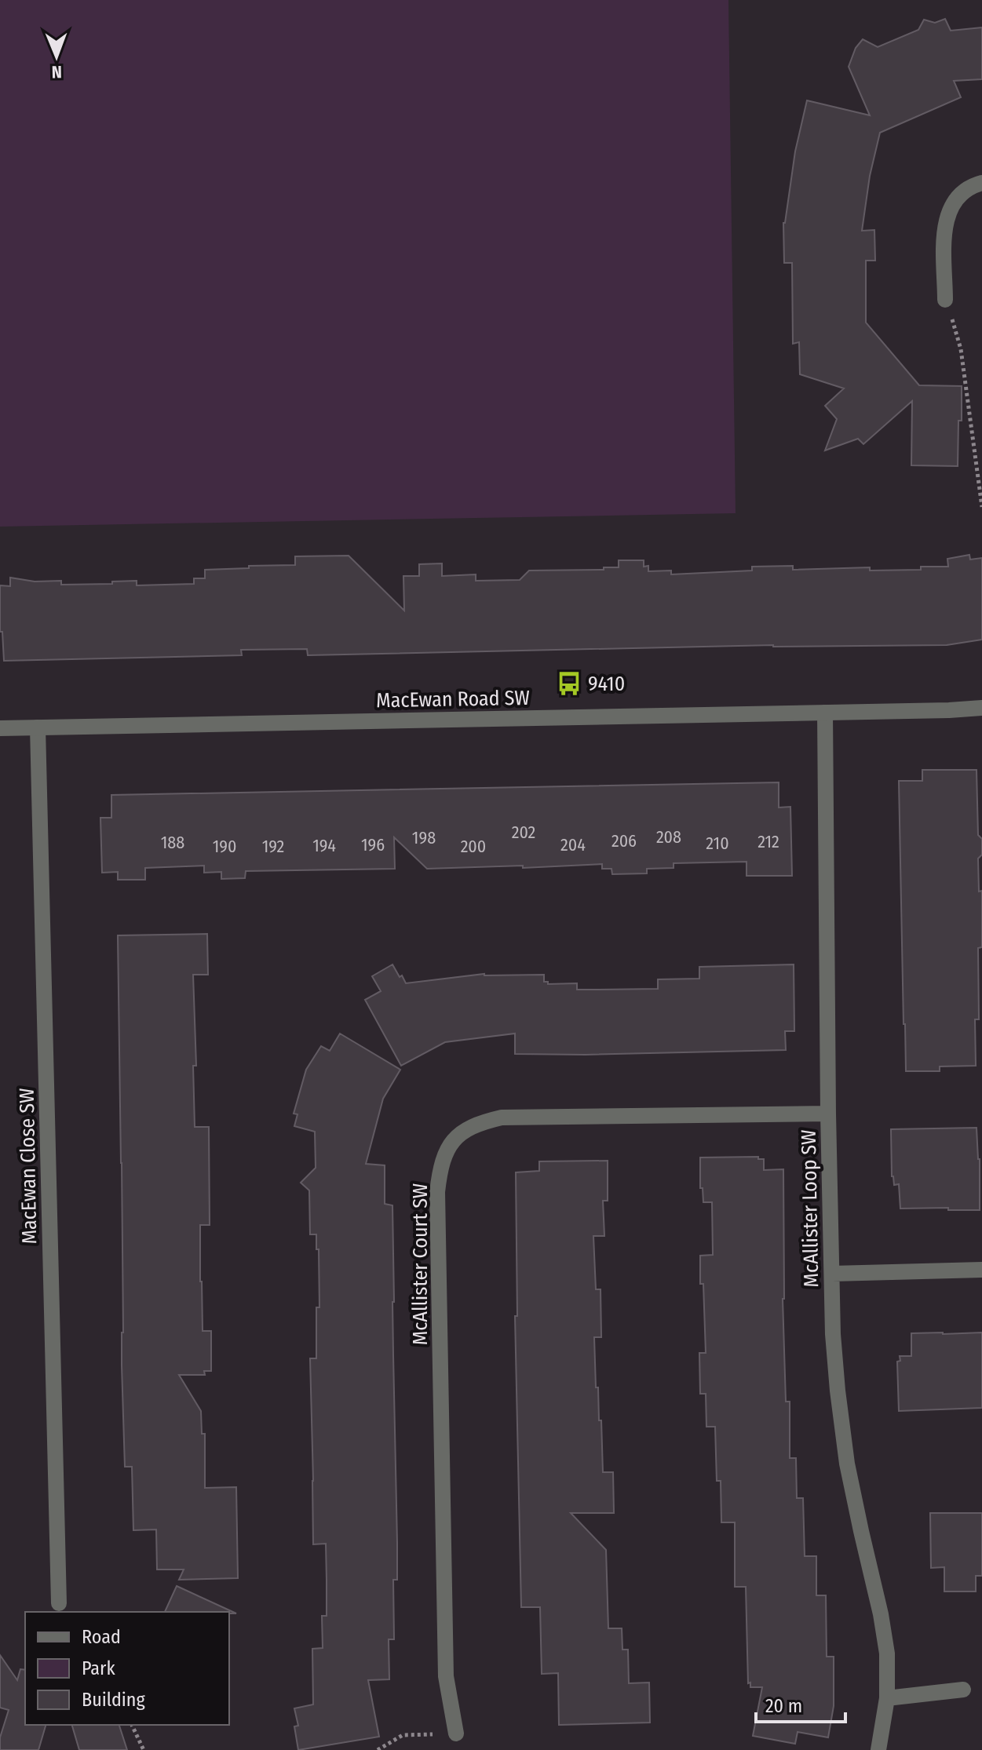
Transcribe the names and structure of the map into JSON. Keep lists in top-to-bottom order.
{
  "streets": {
    "street": [
      "MacEwan Road SW",
      "MacEwan Close SW",
      "McAllister Loop SW",
      "McAllister Court SW"
    ]
  },
  "crossings": [
    ["MacEwan Road SW", "MacEwan Close SW"],
    ["MacEwan Road SW", "McAllister Loop SW"],
    ["McAllister Loop SW", "McAllister Court SW"]
  ],
  "places": {
    "bus stop": ["9410"]
  },
  "house_numbers": [
    "202",
    "208",
    "198",
    "206",
    "212",
    "188",
    "210",
    "196",
    "204",
    "194",
    "190",
    "192",
    "200"
  ],
  "legend": ["Road", "Park", "Building"],
  "scale_bar": "20 m",
  "north": "bottom"
}
